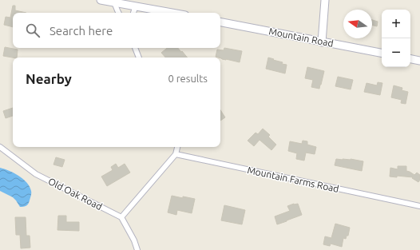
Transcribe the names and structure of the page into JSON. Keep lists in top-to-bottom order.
{
  "streets": {
    "main road": ["Mountain Road"],
    "street": ["Mountain Farms Road", "Old Oak Road"]
  },
  "north": "left",
  "page": {
    "map_buttons": ["+", "−"],
    "search": "Search here",
    "heading": ["Nearby", "0 results"]
  }
}
